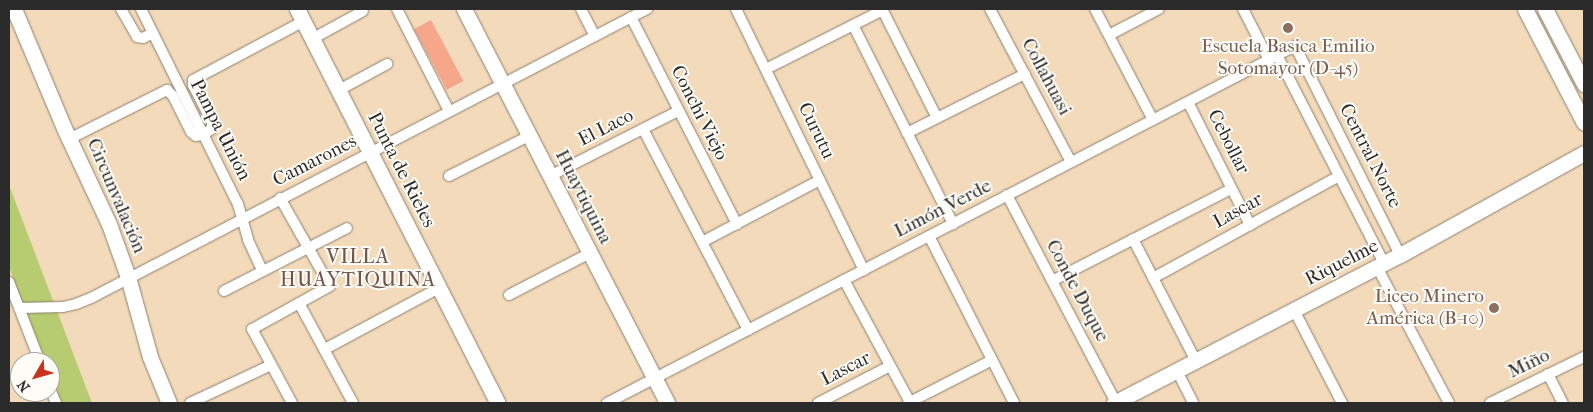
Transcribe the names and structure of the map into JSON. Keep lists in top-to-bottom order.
{
  "streets": {
    "street": [
      "Collahuasi",
      "Conchi Viejo",
      "El Laco",
      "Pampa Unión",
      "Curutu",
      "Cebollar",
      "Central Norte",
      "Camarones",
      "Punta de Rieles",
      "Circunvalación",
      "Huaytiquina",
      "Limón Verde",
      "Lascar",
      "Riquelme",
      "Conde Duque",
      "Miño"
    ]
  },
  "crossings": [
    ["Collahuasi", "Limón Verde"],
    ["Conchi Viejo", "El Laco"],
    ["Conchi Viejo", "Camarones"],
    ["El Laco", "Huaytiquina"],
    ["Pampa Unión", "Camarones"],
    ["Curutu", "Limón Verde"],
    ["Cebollar", "Limón Verde"],
    ["Cebollar", "Lascar"],
    ["Central Norte", "Limón Verde"],
    ["Central Norte", "Lascar"],
    ["Central Norte", "Riquelme"],
    ["Camarones", "Punta de Rieles"],
    ["Camarones", "Circunvalación"],
    ["Camarones", "Huaytiquina"],
    ["Huaytiquina", "Limón Verde"],
    ["Limón Verde", "Conde Duque"],
    ["Lascar", "Conde Duque"],
    ["Riquelme", "Conde Duque"]
  ],
  "districts": ["VILLA HUAYTIQUINA"],
  "places": ["Escuela Basica Emilio Sotomayor (D-45)", "Liceo Minero América (B-10)"],
  "north": "bottom left"
}
